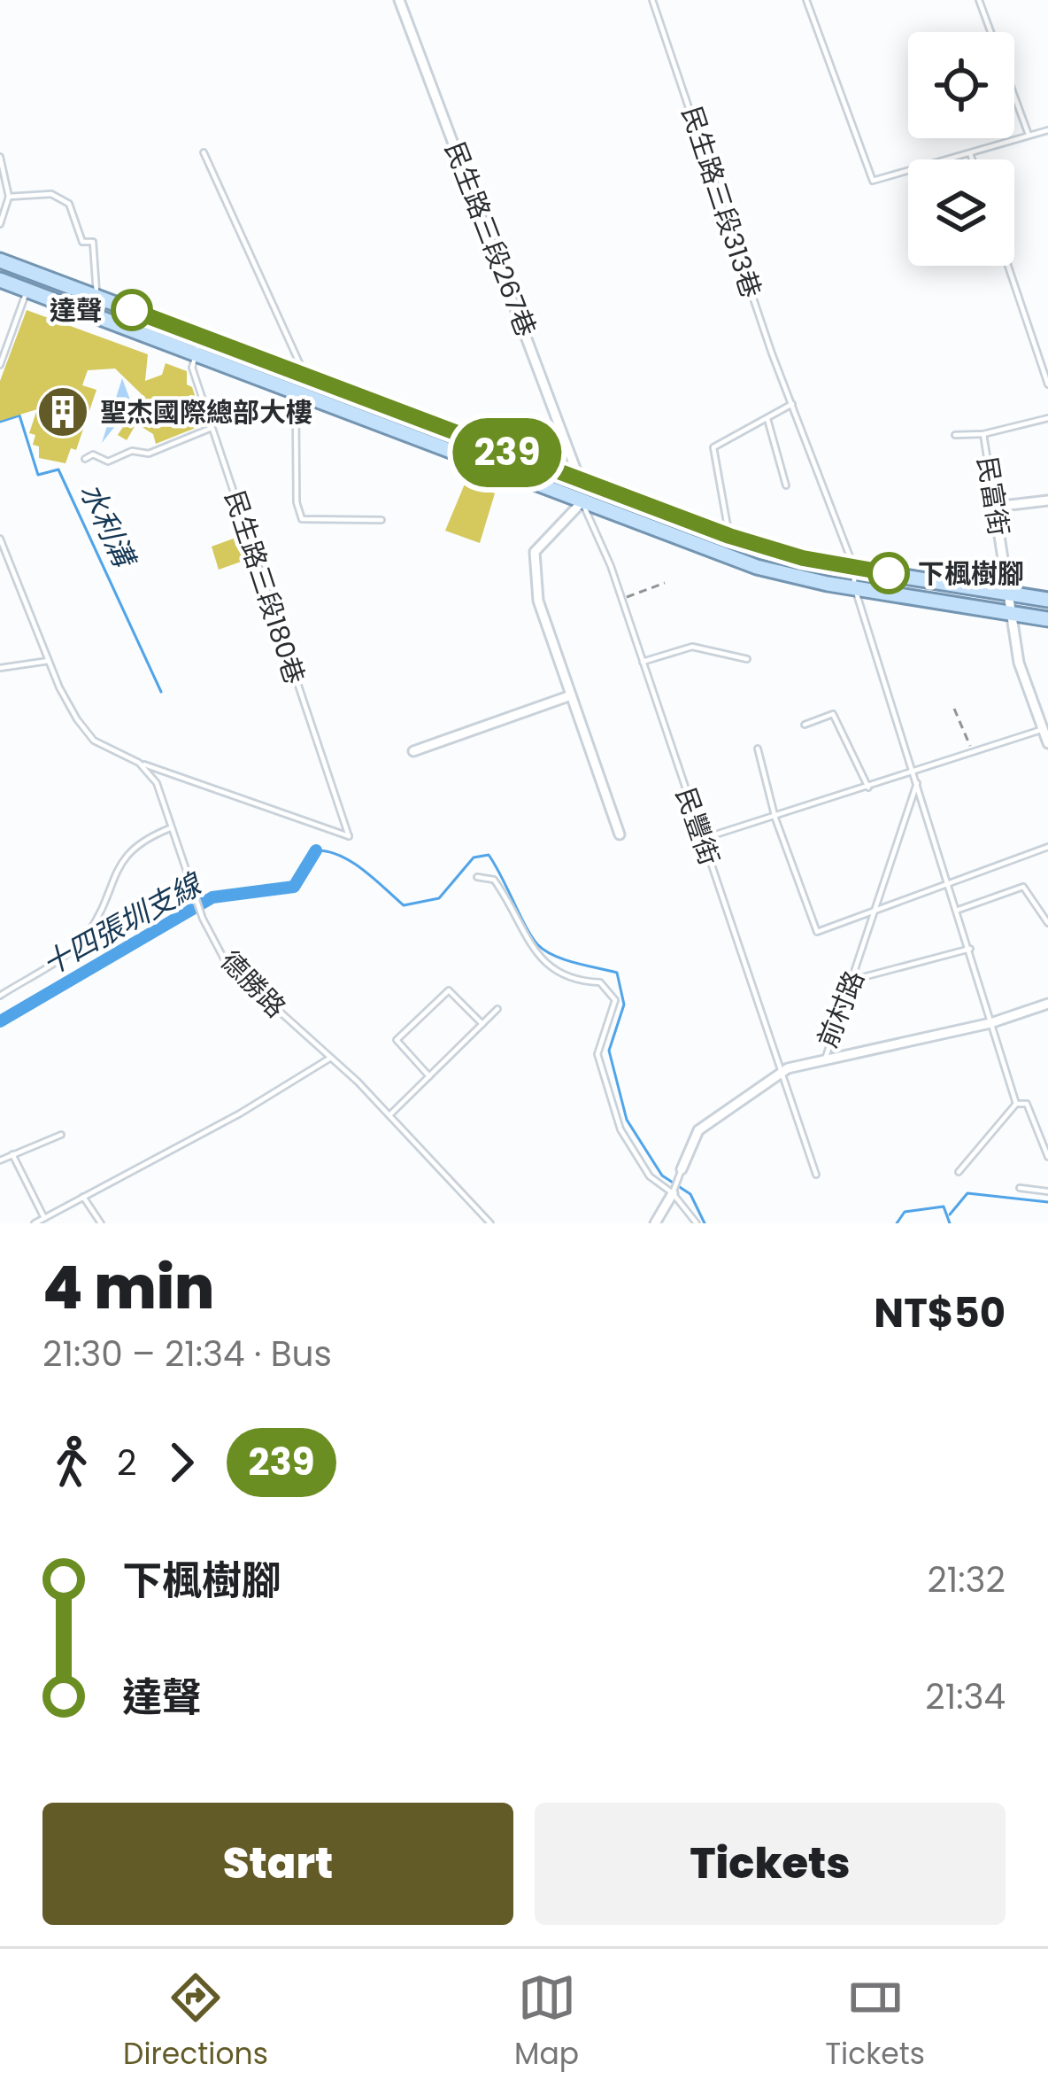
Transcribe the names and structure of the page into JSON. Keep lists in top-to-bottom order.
{
  "streets": {
    "street": ["民生路三段267巷", "民富街", "前村路"],
    "lane": [
      "民生路三段313巷",
      "民生路三段180巷",
      "民豐街",
      "德勝路"
    ]
  },
  "crossings": [
    ["民生路三段267巷", "民豐街"],
    ["民生路三段180巷", "德勝路"],
    ["民豐街", "前村路"]
  ],
  "water": ["水利溝", "十四張圳支線"],
  "places": {
    "other": ["達聲", "下楓樹腳"],
    "building": ["聖杰國際總部大樓"]
  },
  "lines": ["bus line 239"],
  "page": {
    "on_map": "239",
    "heading": ["4 min", "21:30 – 21:34 · Bus", "NT$50"],
    "legs": ["2", "239"],
    "list": [
      {
        "name": "下楓樹腳",
        "value": "21:32"
      },
      {
        "name": "達聲",
        "value": "21:34"
      }
    ],
    "buttons": ["Start", "Tickets"],
    "tabs": ["Directions", "Map", "Tickets"]
  }
}
